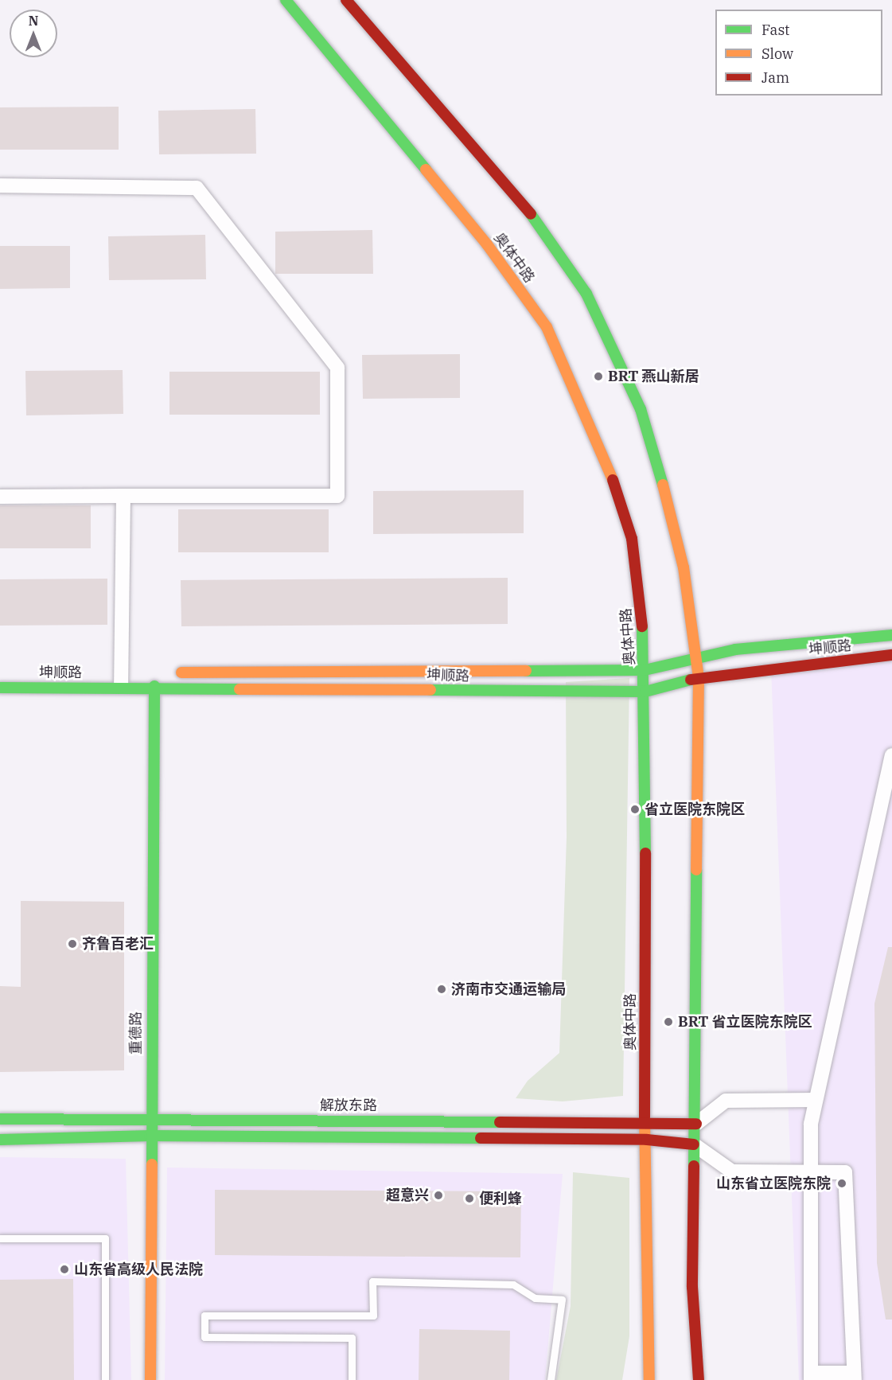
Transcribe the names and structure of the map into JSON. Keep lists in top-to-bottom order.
{
  "streets": {
    "main road": [
      "奥体中路",
      "坤顺路",
      "重德路",
      "解放东路"
    ]
  },
  "crossings": [
    ["奥体中路", "坤顺路"],
    ["奥体中路", "解放东路"],
    ["坤顺路", "重德路"],
    ["重德路", "解放东路"]
  ],
  "places": [
    "BRT 燕山新居",
    "省立医院东院区",
    "齐鲁百老汇",
    "济南市交通运输局",
    "BRT 省立医院东院区",
    "山东省立医院东院",
    "超意兴",
    "便利蜂",
    "山东省高级人民法院"
  ],
  "legend": ["Fast", "Slow", "Jam"],
  "north": "top"
}
